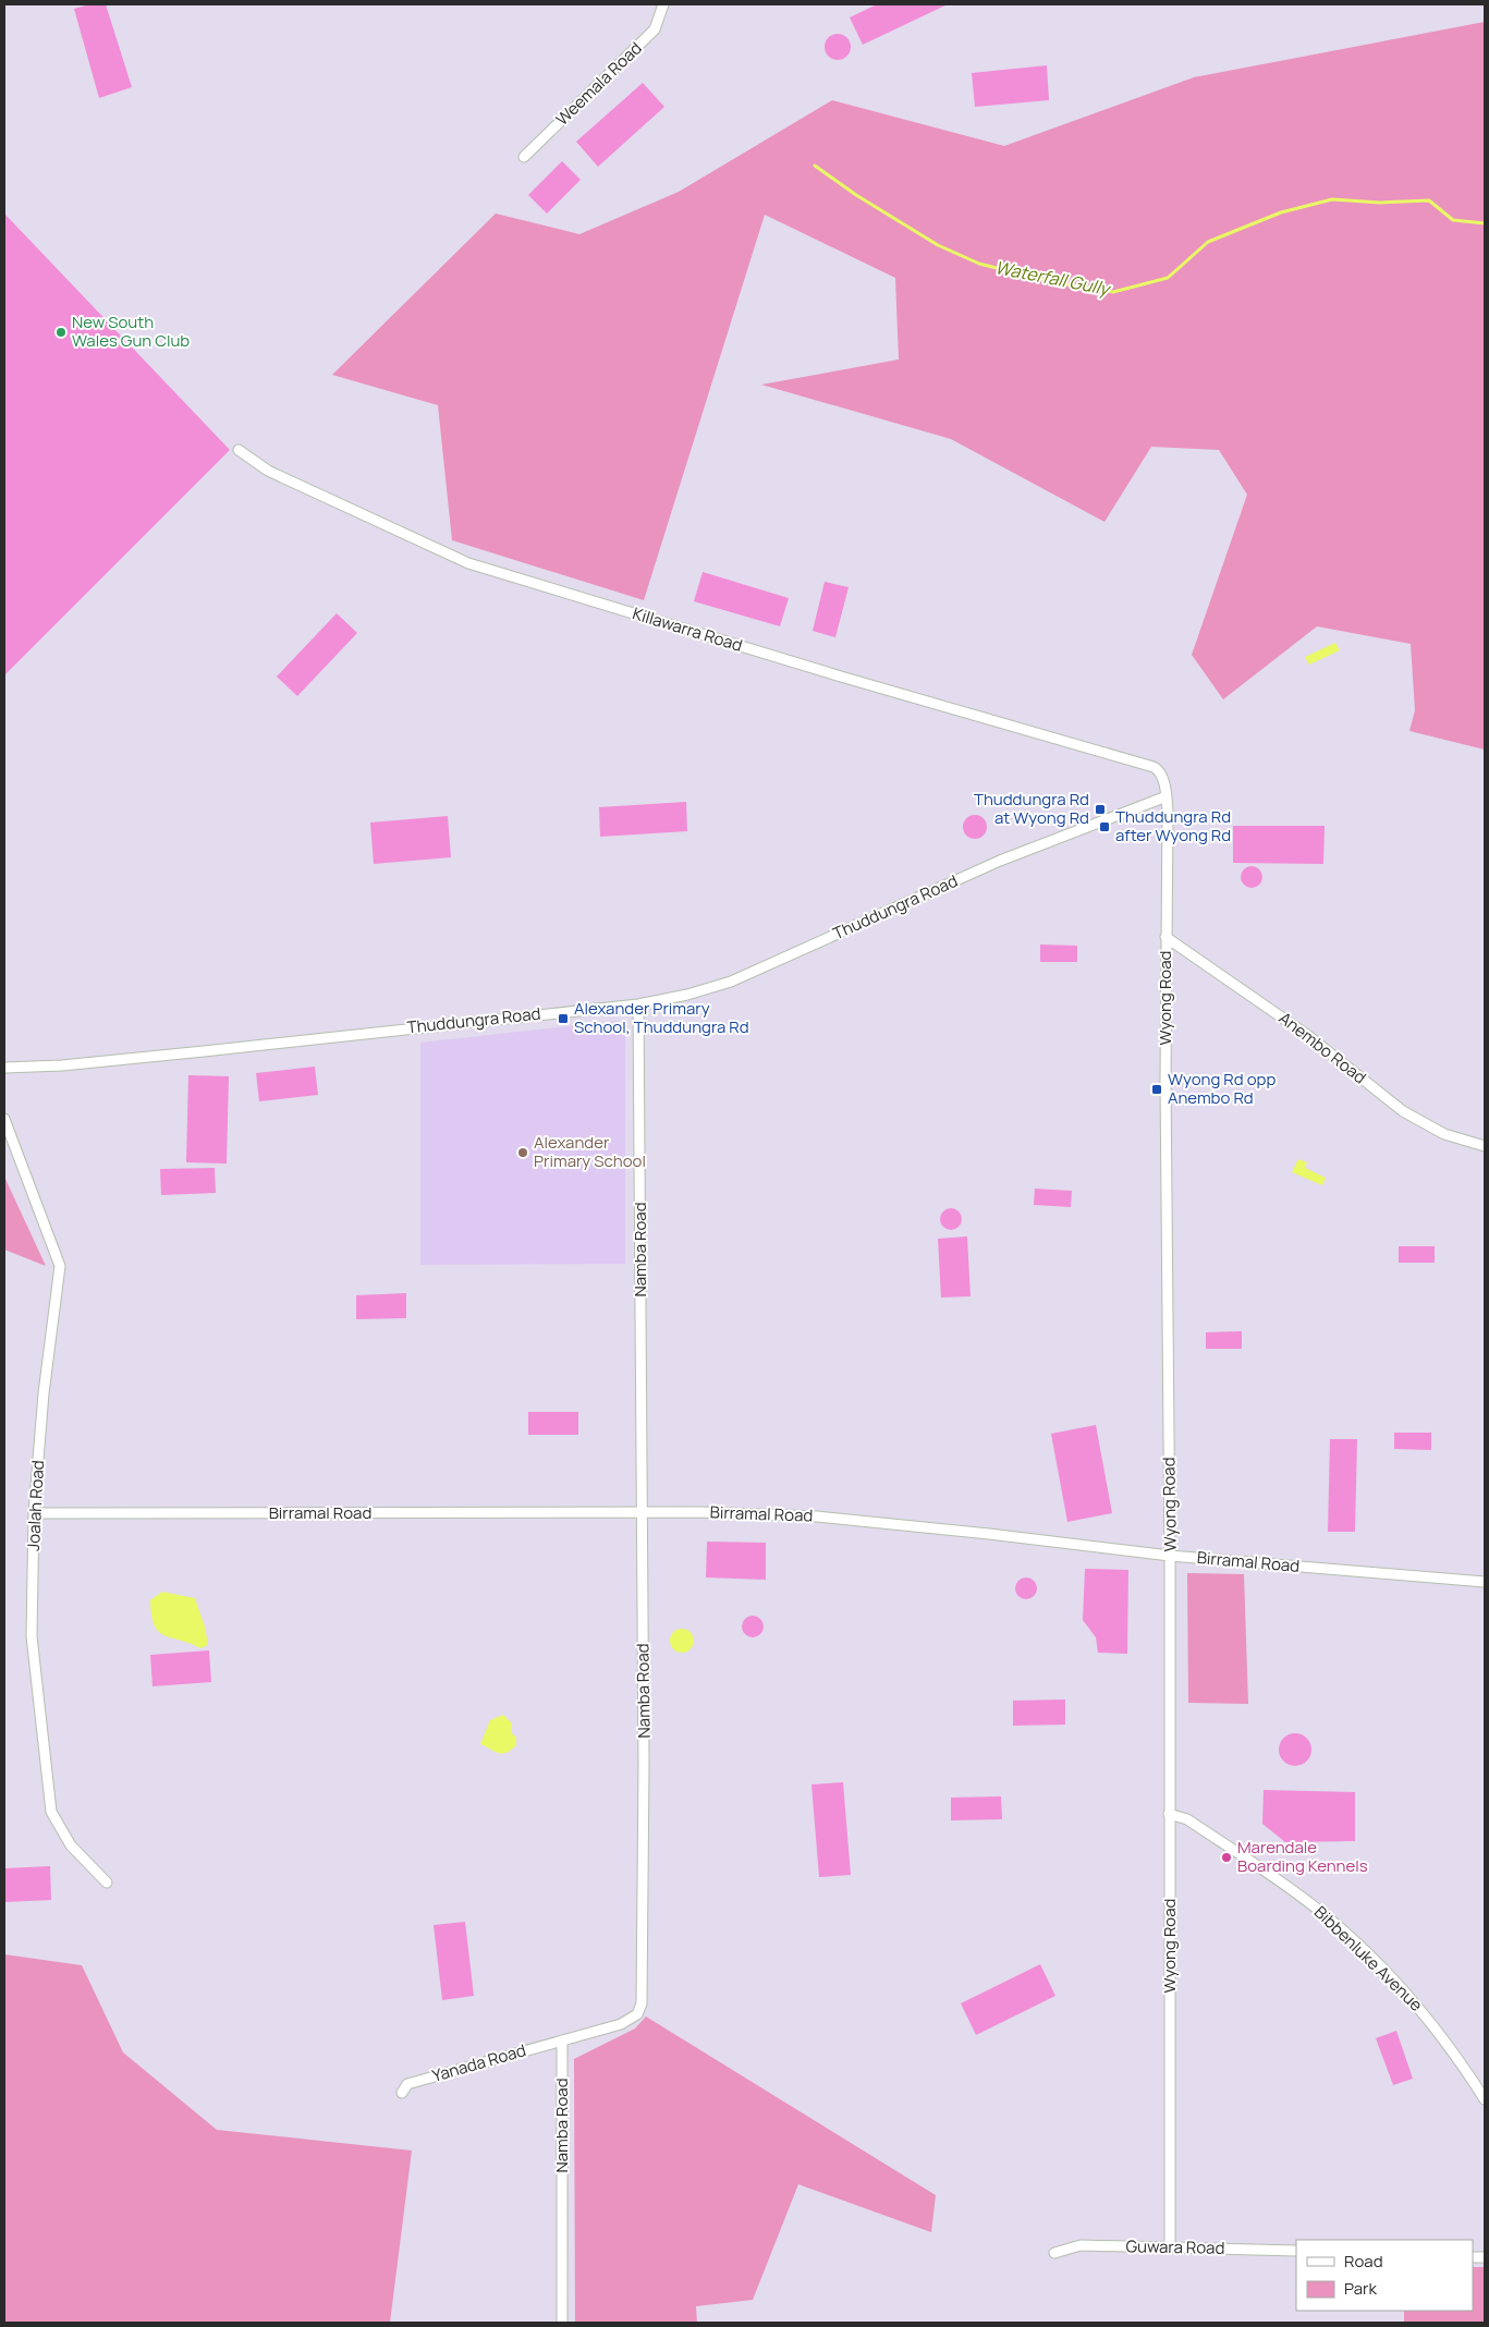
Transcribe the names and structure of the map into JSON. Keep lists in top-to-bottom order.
{
  "streets": {
    "street": [
      "Weemala Road",
      "Killawarra Road",
      "Thuddungra Road",
      "Wyong Road",
      "Anembo Road",
      "Namba Road",
      "Joalah Road",
      "Birramal Road",
      "Bibbenluke Avenue",
      "Yanada Road",
      "Guwara Road"
    ]
  },
  "crossings": [
    ["Killawarra Road", "Wyong Road"],
    ["Thuddungra Road", "Wyong Road"],
    ["Thuddungra Road", "Namba Road"],
    ["Wyong Road", "Anembo Road"],
    ["Wyong Road", "Birramal Road"],
    ["Wyong Road", "Bibbenluke Avenue"],
    ["Wyong Road", "Guwara Road"],
    ["Namba Road", "Birramal Road"],
    ["Namba Road", "Yanada Road"],
    ["Joalah Road", "Birramal Road"]
  ],
  "water": ["Waterfall Gully"],
  "places": {
    "other": ["New South Wales Gun Club", "Alexander Primary School", "Marendale Boarding Kennels"],
    "transit": [
      "Thuddungra Rd at Wyong Rd",
      "Thuddungra Rd after Wyong Rd",
      "Alexander Primary School, Thuddungra Rd",
      "Wyong Rd opp Anembo Rd"
    ]
  },
  "legend": ["Road", "Park"]
}
